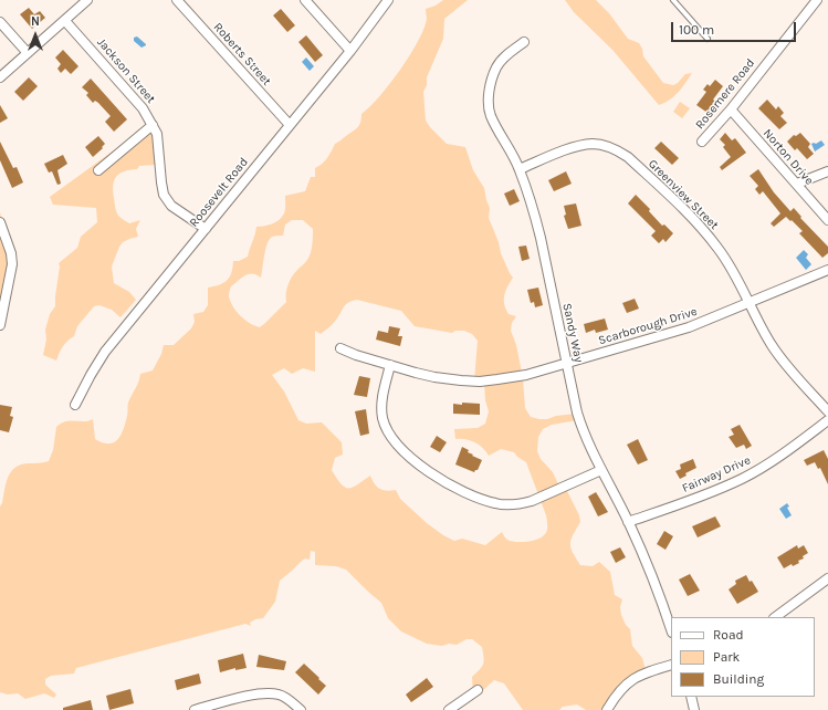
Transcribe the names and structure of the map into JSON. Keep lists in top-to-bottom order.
{
  "streets": {
    "street": [
      "Roberts Street",
      "Jackson Street",
      "Rosemere Road",
      "Norton Drive",
      "Roosevelt Road",
      "Greenview Street",
      "Scarborough Drive",
      "Sandy Way",
      "Fairway Drive"
    ]
  },
  "crossings": [
    ["Roberts Street", "Roosevelt Road"],
    ["Jackson Street", "Roosevelt Road"],
    ["Rosemere Road", "Norton Drive"],
    ["Greenview Street", "Scarborough Drive"],
    ["Greenview Street", "Sandy Way"],
    ["Scarborough Drive", "Sandy Way"],
    ["Sandy Way", "Fairway Drive"]
  ],
  "legend": ["Road", "Park", "Building"],
  "scale_bar": "100 m",
  "north": "top"
}
